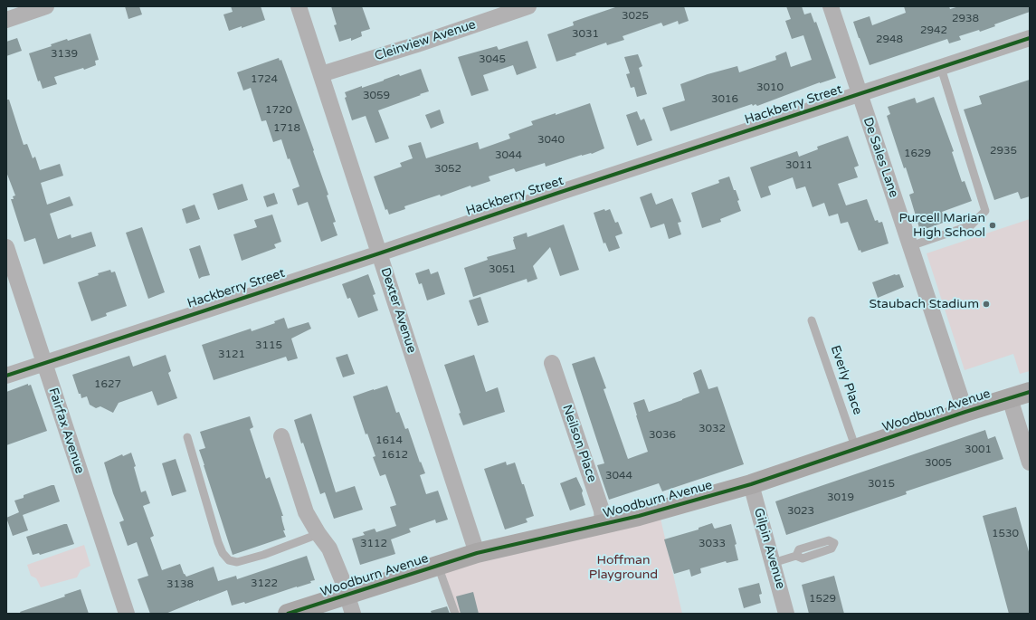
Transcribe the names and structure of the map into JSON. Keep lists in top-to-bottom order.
{
  "streets": {
    "street": [
      "Cleinview Avenue",
      "Hackberry Street",
      "De Sales Lane",
      "Dexter Avenue",
      "Woodburn Avenue",
      "Fairfax Avenue",
      "Neilson Place",
      "Gilpin Avenue"
    ],
    "lane": ["Everly Place"]
  },
  "crossings": [
    ["Cleinview Avenue", "Dexter Avenue"],
    ["Hackberry Street", "De Sales Lane"],
    ["Hackberry Street", "Dexter Avenue"],
    ["Hackberry Street", "Fairfax Avenue"],
    ["De Sales Lane", "Woodburn Avenue"],
    ["Dexter Avenue", "Woodburn Avenue"],
    ["Everly Place", "Woodburn Avenue"],
    ["Woodburn Avenue", "Neilson Place"],
    ["Woodburn Avenue", "Gilpin Avenue"]
  ],
  "parks": ["Hoffman Playground"],
  "places": ["Purcell Marian High School", "Staubach Stadium"],
  "house_numbers": [
    "3025",
    "2938",
    "2942",
    "3031",
    "2948",
    "3139",
    "3045",
    "1724",
    "3010",
    "3059",
    "3016",
    "1720",
    "1718",
    "3040",
    "2935",
    "1629",
    "3044",
    "3011",
    "3052",
    "3051",
    "3115",
    "3121",
    "1627",
    "3032",
    "3036",
    "1614",
    "3001",
    "1612",
    "3005",
    "3044",
    "3015",
    "3019",
    "3023",
    "1530",
    "3112",
    "3033",
    "3122",
    "3138",
    "1529"
  ]
}
